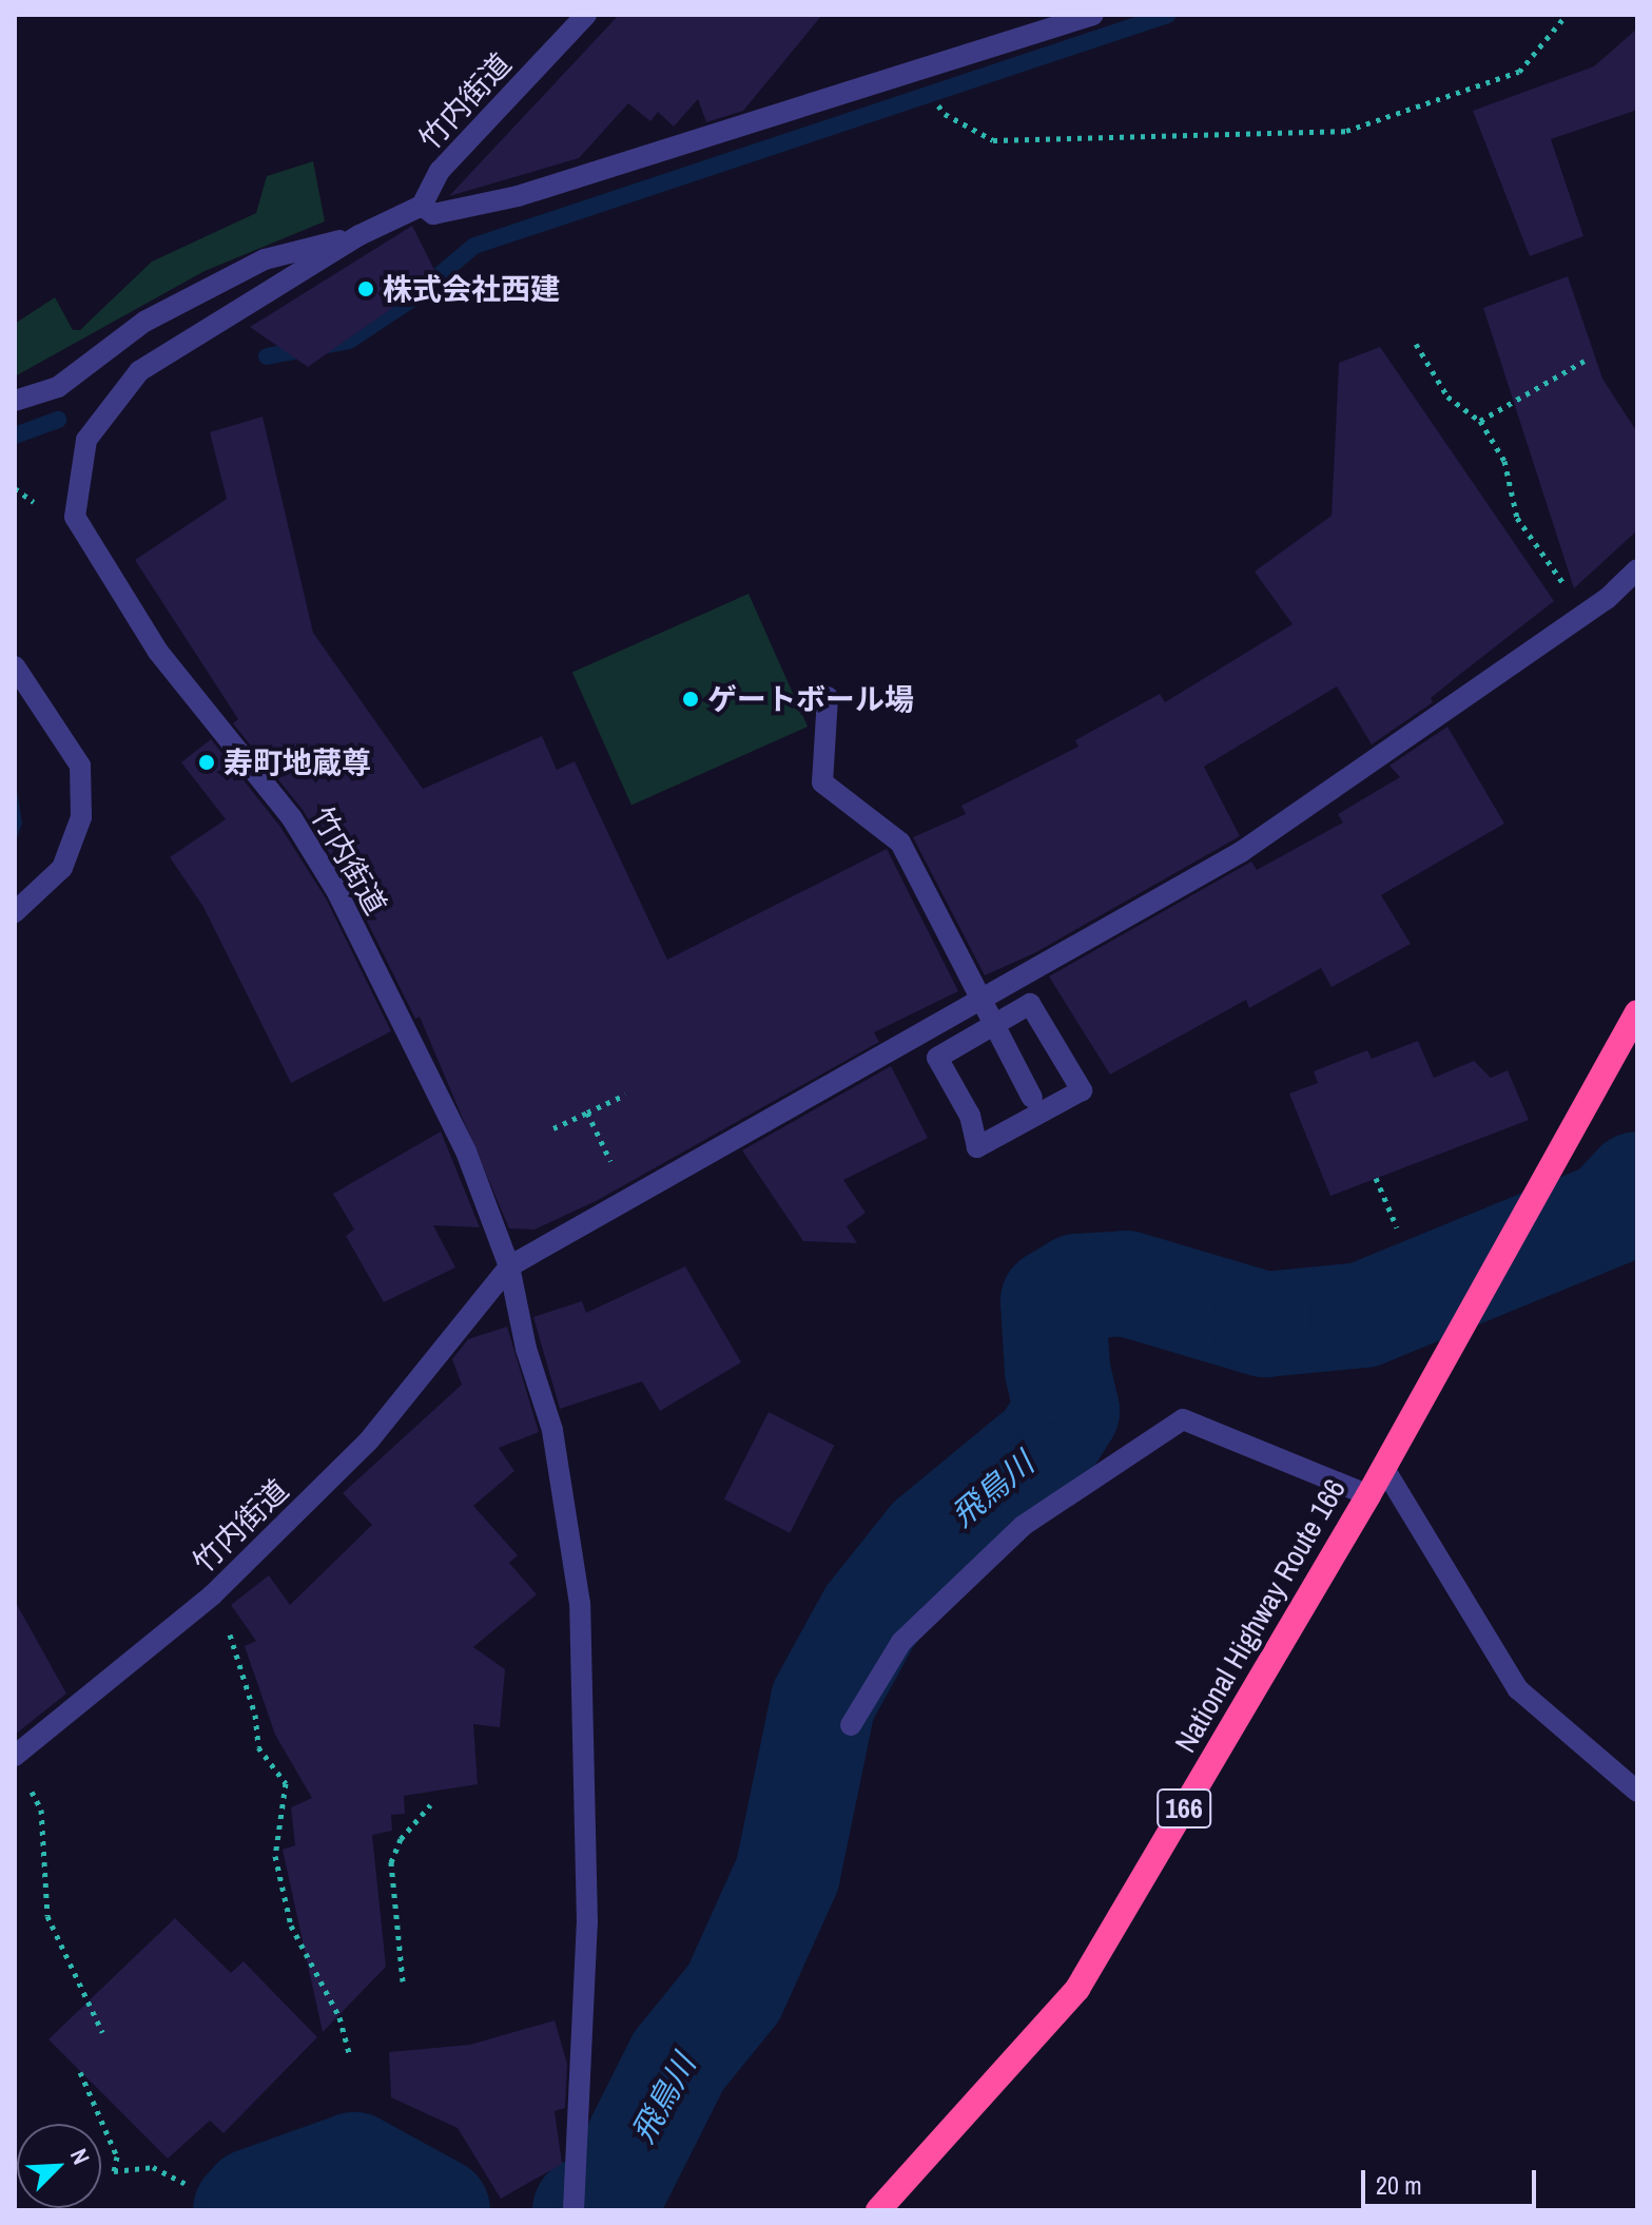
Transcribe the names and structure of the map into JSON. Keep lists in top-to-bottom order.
{
  "streets": {
    "highway": ["National Highway Route 166", "166"],
    "street": ["竹内街道"]
  },
  "water": ["飛鳥川"],
  "places": ["株式会社西建", "ゲートボール場", "寿町地蔵尊"],
  "scale_bar": "20 m",
  "north": "top right"
}
